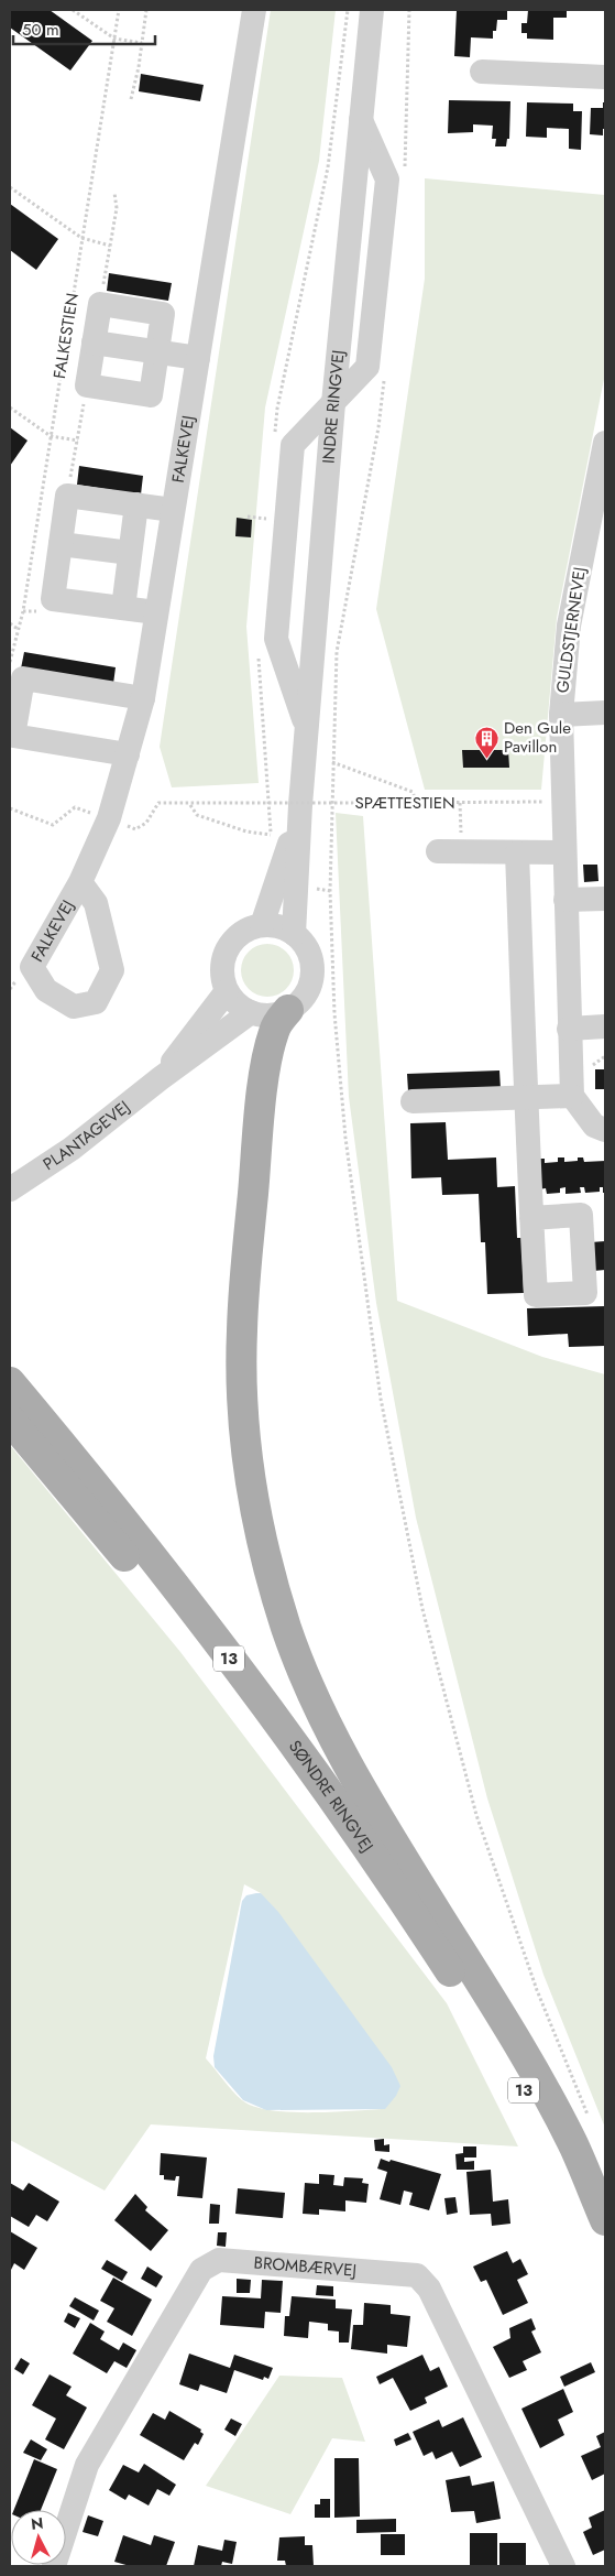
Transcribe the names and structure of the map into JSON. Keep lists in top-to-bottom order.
{
  "streets": {
    "main road": ["13", "SØNDRE RINGVEJ"],
    "street": [
      "INDRE RINGVEJ",
      "FALKEVEJ",
      "GULDSTJERNEVEJ",
      "PLANTAGEVEJ",
      "BROMBÆRVEJ"
    ],
    "path": ["FALKESTIEN", "SPÆTTESTIEN"]
  },
  "crossings": [
    ["INDRE RINGVEJ", "PLANTAGEVEJ"],
    ["GULDSTJERNEVEJ", "SPÆTTESTIEN"]
  ],
  "places": {
    "building": ["Den Gule Pavillon"]
  },
  "scale_bar": "50 m",
  "north": "top"
}
